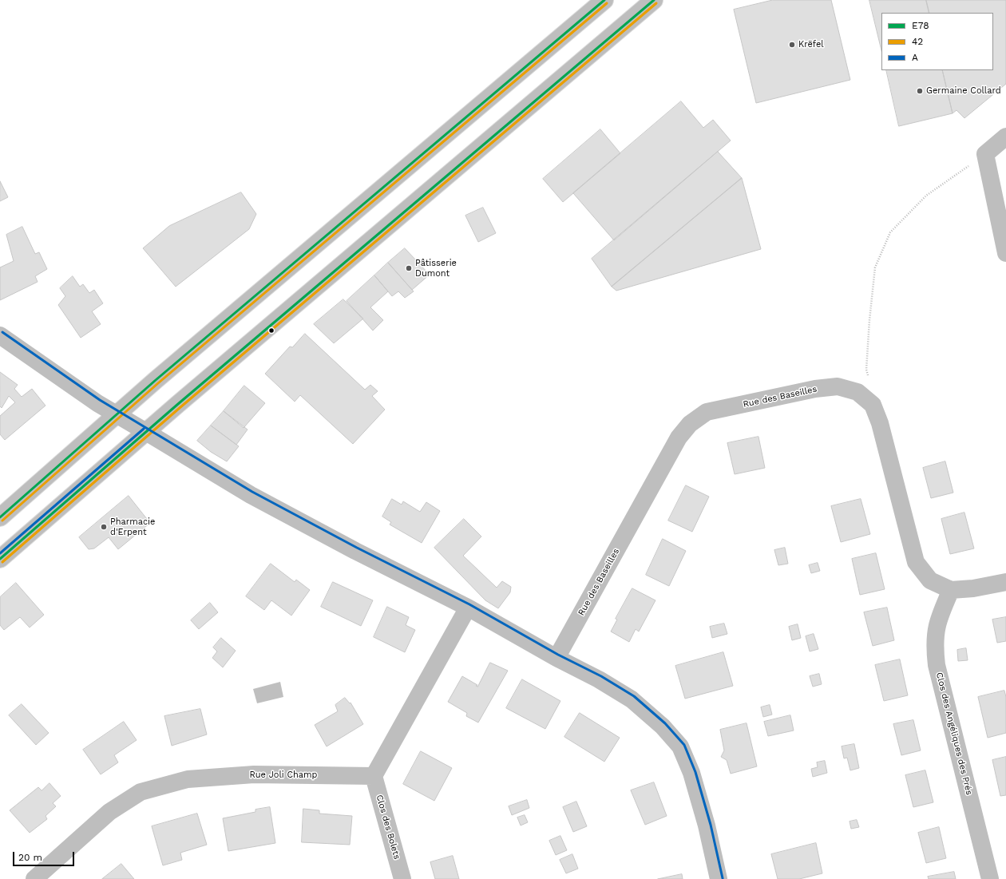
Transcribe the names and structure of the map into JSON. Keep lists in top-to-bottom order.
{
  "streets": {
    "street": [
      "Rue des Baseilles",
      "Clos des Angéliques des Prés",
      "Rue Joli Champ",
      "Clos des Bolets"
    ]
  },
  "crossings": [
    ["Rue des Baseilles", "Clos des Angéliques des Prés"],
    ["Rue Joli Champ", "Clos des Bolets"]
  ],
  "places": [
    "Krëfel",
    "Germaine Collard",
    "Pâtisserie Dumont",
    "Pharmacie d'Erpent"
  ],
  "lines": ["transit line E78", "transit line 42", "transit line A"],
  "legend": ["E78", "42", "A"],
  "scale_bar": "20 m"
}
